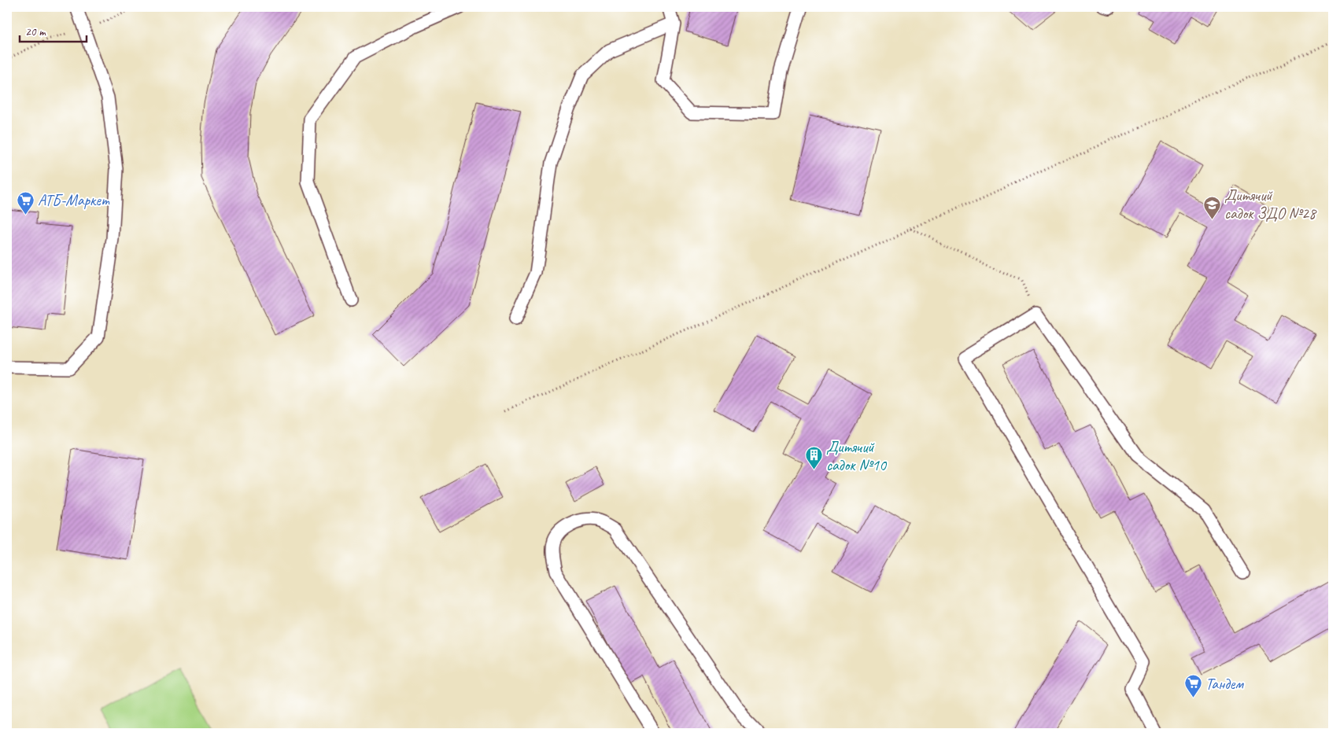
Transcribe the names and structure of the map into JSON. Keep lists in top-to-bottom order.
{
  "places": {
    "supermarket": ["АТБ-Маркет", "Тандем"],
    "school or university": ["Дитячий садок ЗДО №28"],
    "building": ["Дитячий садок №10"]
  },
  "scale_bar": "20 m"
}
